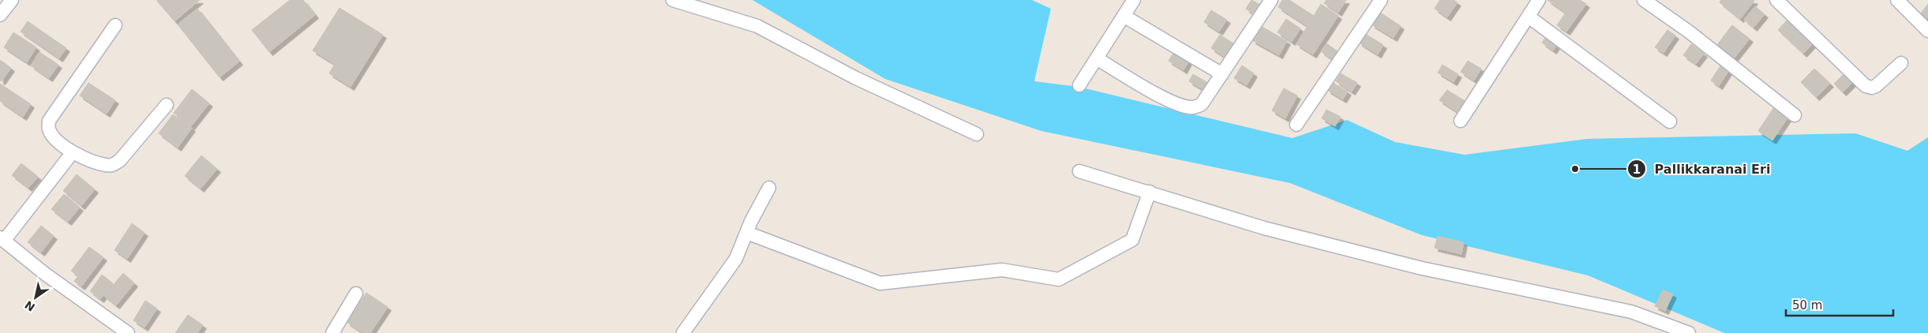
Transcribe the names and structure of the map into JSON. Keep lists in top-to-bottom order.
{
  "places": ["Pallikkaranai Eri"],
  "scale_bar": "50 m",
  "north": "bottom left"
}
